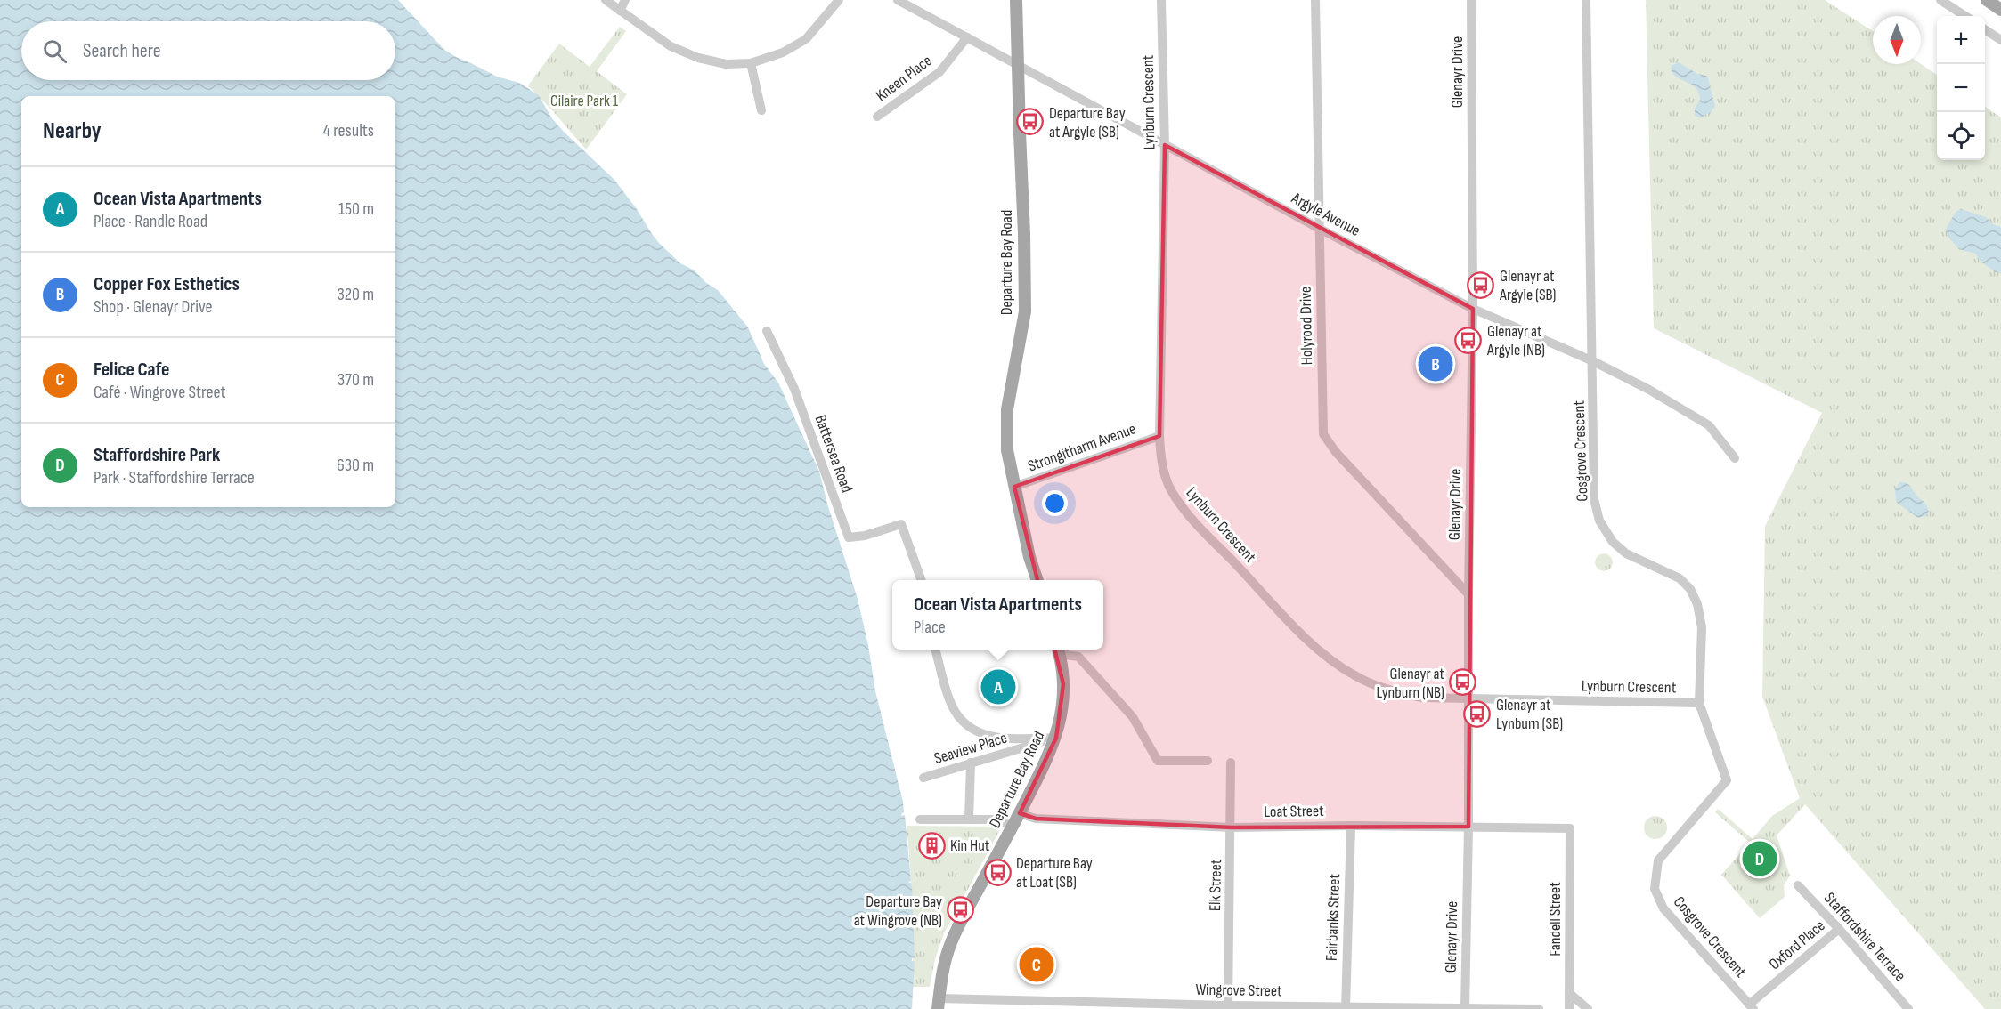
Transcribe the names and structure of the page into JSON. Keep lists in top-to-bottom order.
{
  "streets": {
    "main road": ["Departure Bay Road"],
    "street": [
      "Glenayr Drive",
      "Kneen Place",
      "Lynburn Crescent",
      "Argyle Avenue",
      "Holyrood Drive",
      "Strongitharm Avenue",
      "Cosgrove Crescent",
      "Battersea Road",
      "Seaview Place",
      "Loat Street",
      "Elk Street",
      "Fairbanks Street",
      "Fandell Street",
      "Staffordshire Terrace",
      "Oxford Place",
      "Wingrove Street"
    ]
  },
  "crossings": [
    ["Glenayr Drive", "Lynburn Crescent"],
    ["Glenayr Drive", "Argyle Avenue"],
    ["Glenayr Drive", "Holyrood Drive"],
    ["Glenayr Drive", "Loat Street"],
    ["Glenayr Drive", "Wingrove Street"],
    ["Kneen Place", "Argyle Avenue"],
    ["Lynburn Crescent", "Argyle Avenue"],
    ["Lynburn Crescent", "Strongitharm Avenue"],
    ["Lynburn Crescent", "Cosgrove Crescent"],
    ["Argyle Avenue", "Departure Bay Road"],
    ["Argyle Avenue", "Holyrood Drive"],
    ["Argyle Avenue", "Cosgrove Crescent"],
    ["Departure Bay Road", "Strongitharm Avenue"],
    ["Departure Bay Road", "Seaview Place"],
    ["Departure Bay Road", "Loat Street"],
    ["Departure Bay Road", "Wingrove Street"],
    ["Cosgrove Crescent", "Oxford Place"],
    ["Loat Street", "Elk Street"],
    ["Loat Street", "Fairbanks Street"],
    ["Loat Street", "Fandell Street"],
    ["Elk Street", "Wingrove Street"],
    ["Fairbanks Street", "Wingrove Street"],
    ["Staffordshire Terrace", "Oxford Place"]
  ],
  "parks": ["Cilaire Park 1"],
  "places": {
    "bus stop": [
      "Departure Bay at Argyle (SB)",
      "Glenayr at Argyle (SB)",
      "Glenayr at Argyle (NB)",
      "Glenayr at Lynburn (NB)",
      "Glenayr at Lynburn (SB)",
      "Departure Bay at Loat (SB)",
      "Departure Bay at Wingrove (NB)"
    ],
    "building": ["Kin Hut"]
  },
  "north": "bottom",
  "page": {
    "map_buttons": ["+", "−"],
    "search": "Search here",
    "heading": ["Nearby", "4 results"],
    "list": [
      {
        "mark": "A",
        "name": "Ocean Vista Apartments",
        "note": "Place · Randle Road",
        "value": "150 m"
      },
      {
        "mark": "B",
        "name": "Copper Fox Esthetics",
        "note": "Shop · Glenayr Drive",
        "value": "320 m"
      },
      {
        "mark": "C",
        "name": "Felice Cafe",
        "note": "Café · Wingrove Street",
        "value": "370 m"
      },
      {
        "mark": "D",
        "name": "Staffordshire Park",
        "note": "Park · Staffordshire Terrace",
        "value": "630 m"
      }
    ],
    "pins": [
      "B",
      "A",
      "D",
      "C"
    ],
    "popup": ["Ocean Vista Apartments", "Place"]
  }
}
